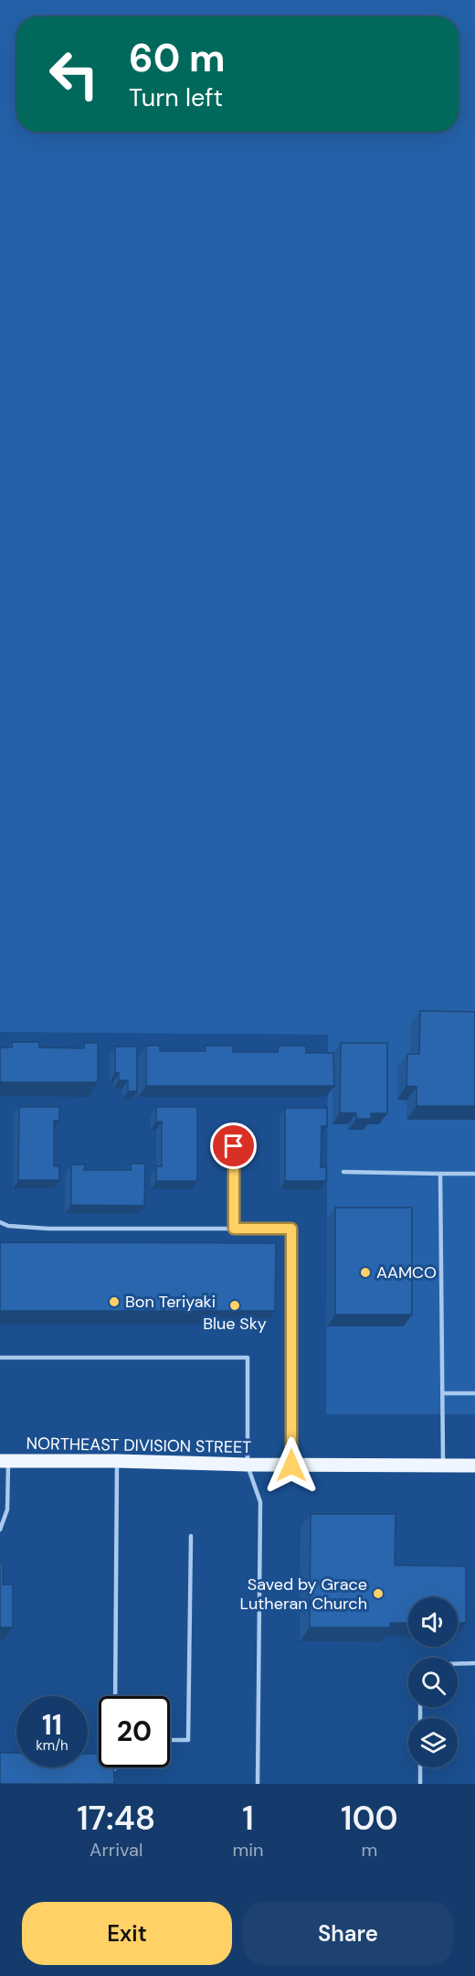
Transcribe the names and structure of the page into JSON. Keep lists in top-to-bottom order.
{
  "streets": {
    "main road": ["NORTHEAST DIVISION STREET"]
  },
  "places": [
    "AAMCO",
    "Bon Teriyaki",
    "Blue Sky",
    "Saved by Grace Lutheran Church"
  ],
  "page": {
    "turn": ["60 m", "Turn left"],
    "speed": "11 km/h",
    "limit": "20",
    "eta": [
      "17:48",
      "Arrival",
      "1",
      "min",
      "100",
      "m"
    ],
    "buttons": ["Exit", "Share"]
  }
}
